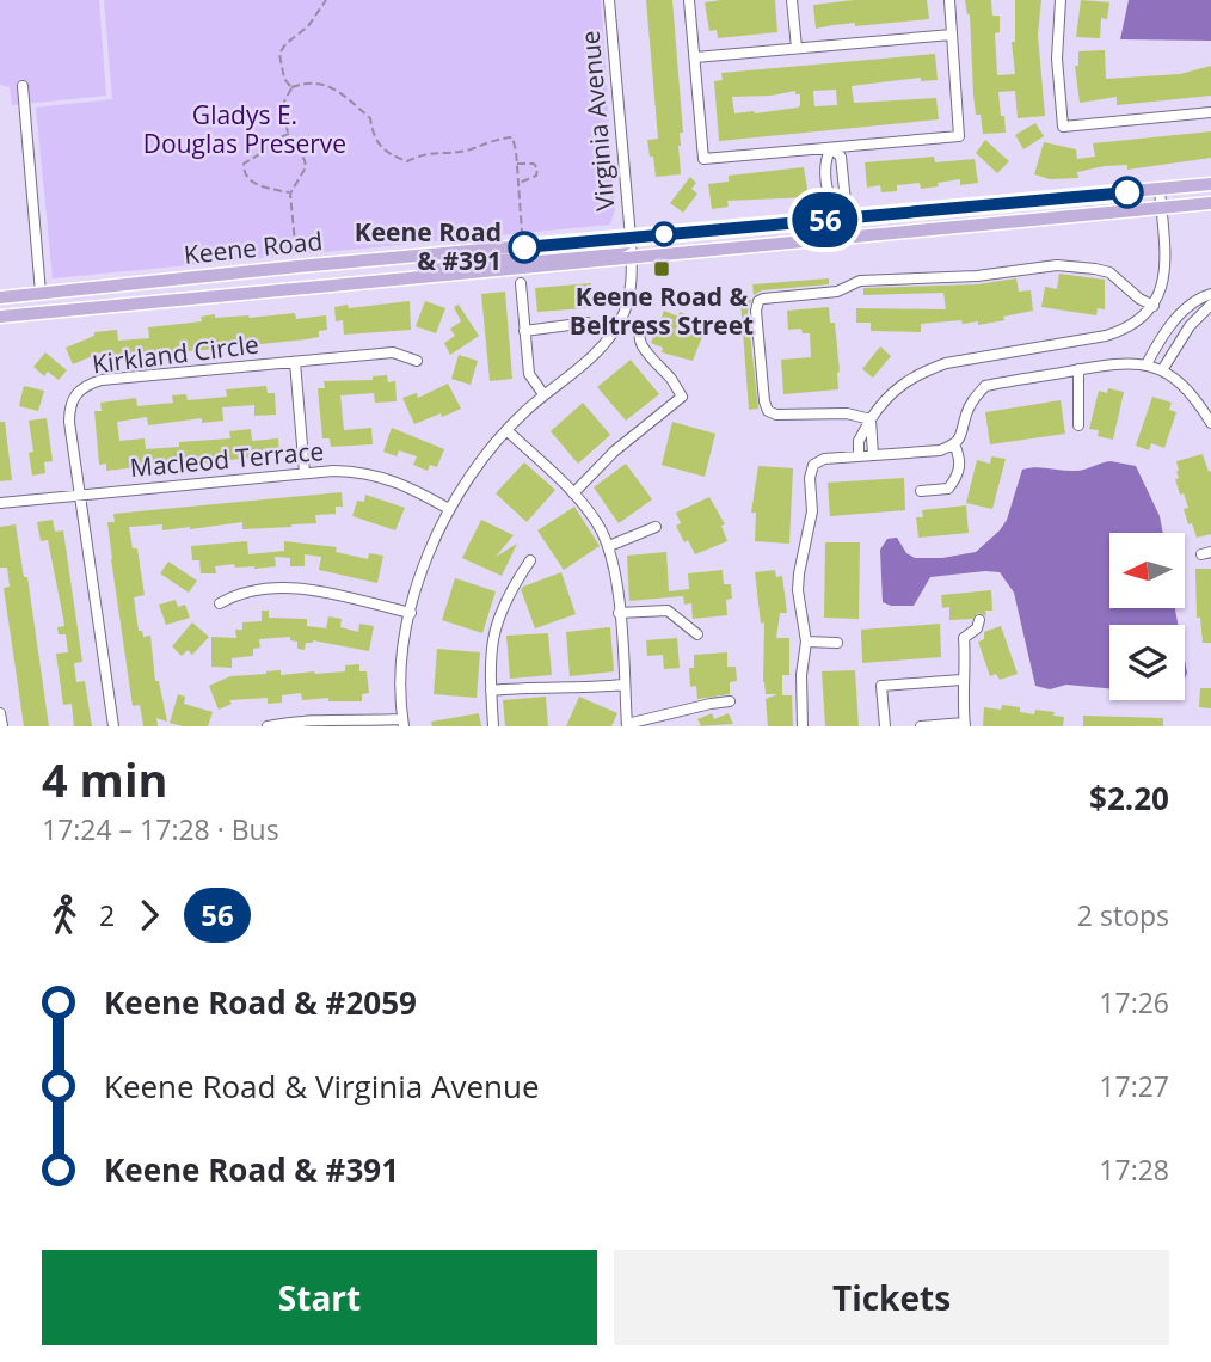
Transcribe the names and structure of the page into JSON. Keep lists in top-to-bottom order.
{
  "streets": {
    "main road": ["Keene Road"],
    "street": ["Virginia Avenue", "Kirkland Circle", "Macleod Terrace"]
  },
  "crossings": [
    ["Virginia Avenue", "Keene Road"],
    ["Virginia Avenue", "Macleod Terrace"],
    ["Kirkland Circle", "Macleod Terrace"]
  ],
  "parks": ["Gladys E. Douglas Preserve"],
  "places": {
    "other": ["Keene Road & #391"],
    "transit": ["Keene Road & Beltress Street"]
  },
  "lines": ["bus line 56"],
  "north": "left",
  "page": {
    "on_map": "56",
    "heading": ["4 min", "17:24 – 17:28 · Bus", "$2.20"],
    "legs": ["2", "56", "2 stops"],
    "list": [
      {
        "name": "Keene Road & #2059",
        "value": "17:26"
      },
      {
        "name": "Keene Road & Virginia Avenue",
        "value": "17:27"
      },
      {
        "name": "Keene Road & #391",
        "value": "17:28"
      }
    ],
    "buttons": ["Start", "Tickets"]
  }
}
